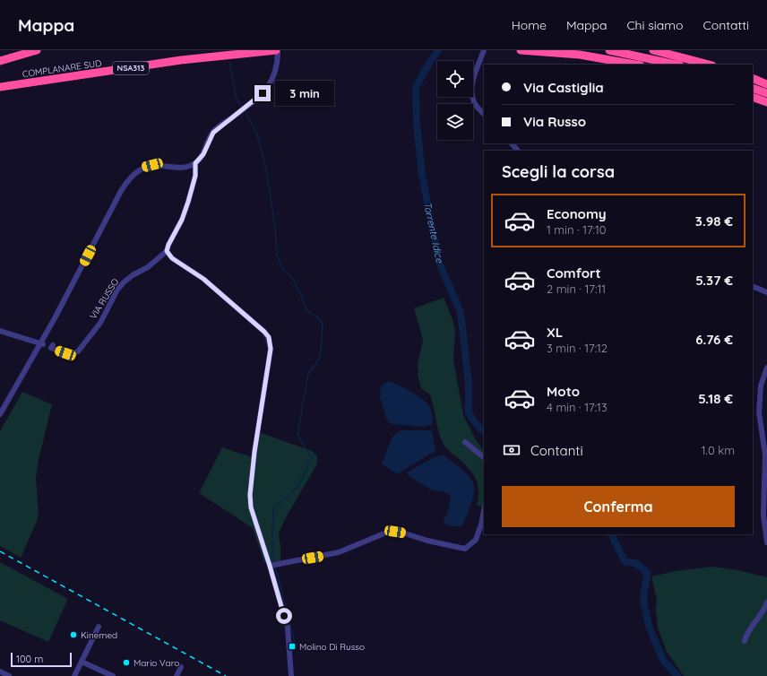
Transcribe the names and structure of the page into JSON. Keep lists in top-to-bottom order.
{
  "streets": {
    "highway": ["COMPLANARE SUD", "NSA313"],
    "street": ["VIA RUSSO"]
  },
  "water": ["Torrente Idice"],
  "places": {
    "other": ["Kinemed", "Mario Varo"],
    "transit": ["Molino Di Russo"]
  },
  "scale_bar": "100 m",
  "page": {
    "header": "Mappa",
    "nav": [
      "Home",
      "Mappa",
      "Chi siamo",
      "Contatti"
    ],
    "banner": ["Via Castiglia", "Via Russo"],
    "bubble": "3 min",
    "heading": "Scegli la corsa",
    "list": [
      {
        "name": "Economy",
        "note": "1 min · 17:10",
        "value": "3.98 €"
      },
      {
        "name": "Comfort",
        "note": "2 min · 17:11",
        "value": "5.37 €"
      },
      {
        "name": "XL",
        "note": "3 min · 17:12",
        "value": "6.76 €"
      },
      {
        "name": "Moto",
        "note": "4 min · 17:13",
        "value": "5.18 €"
      }
    ],
    "pay": ["Contanti", "1.0 km"],
    "buttons": "Conferma",
    "scale": "100 m"
  }
}
